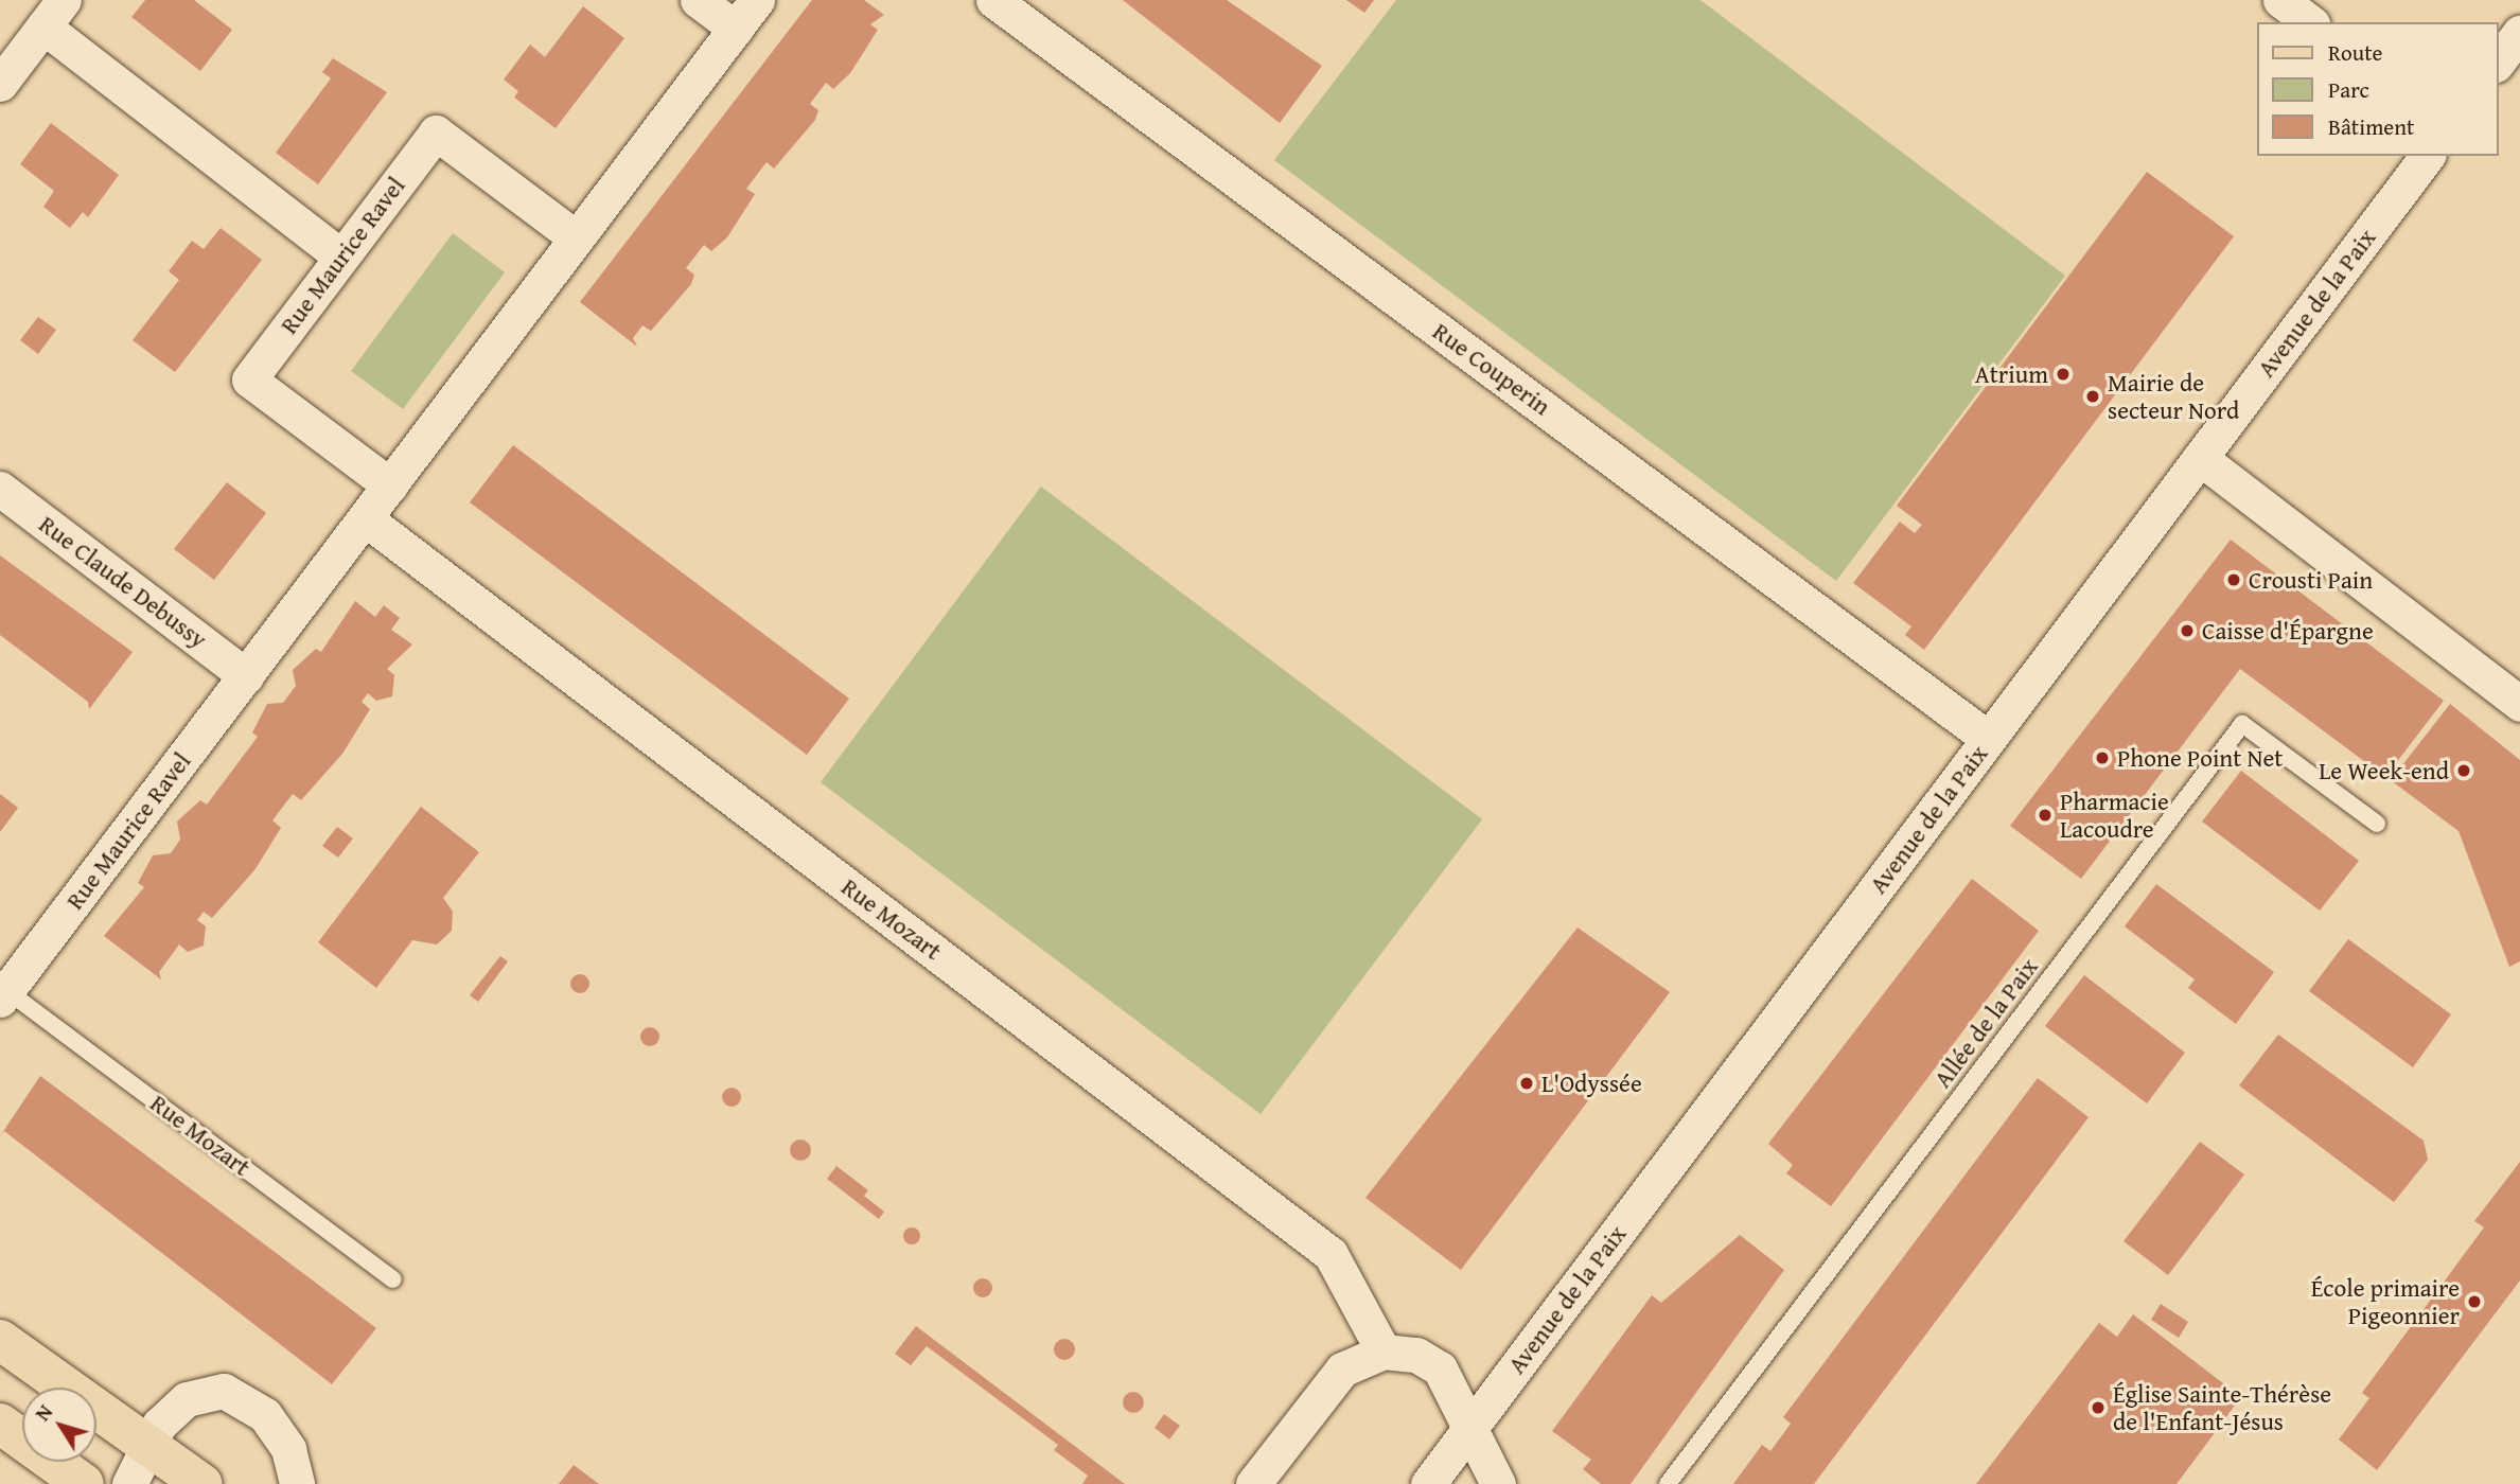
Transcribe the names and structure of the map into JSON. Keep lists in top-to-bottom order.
{
  "streets": {
    "street": [
      "Rue Maurice Ravel",
      "Avenue de la Paix",
      "Rue Couperin",
      "Rue Claude Debussy",
      "Rue Mozart"
    ],
    "lane": ["Allée de la Paix"]
  },
  "crossings": [
    ["Rue Maurice Ravel", "Rue Claude Debussy"],
    ["Rue Maurice Ravel", "Rue Mozart"],
    ["Avenue de la Paix", "Rue Couperin"]
  ],
  "places": [
    "Atrium",
    "Mairie de secteur Nord",
    "Crousti Pain",
    "Caisse d'Épargne",
    "Phone Point Net",
    "Le Week-end",
    "Pharmacie Lacoudre",
    "L'Odyssée",
    "École primaire Pigeonnier",
    "Église Sainte-Thérèse de l'Enfant-Jésus"
  ],
  "legend": ["Route", "Parc", "Bâtiment"],
  "north": "top left"
}
